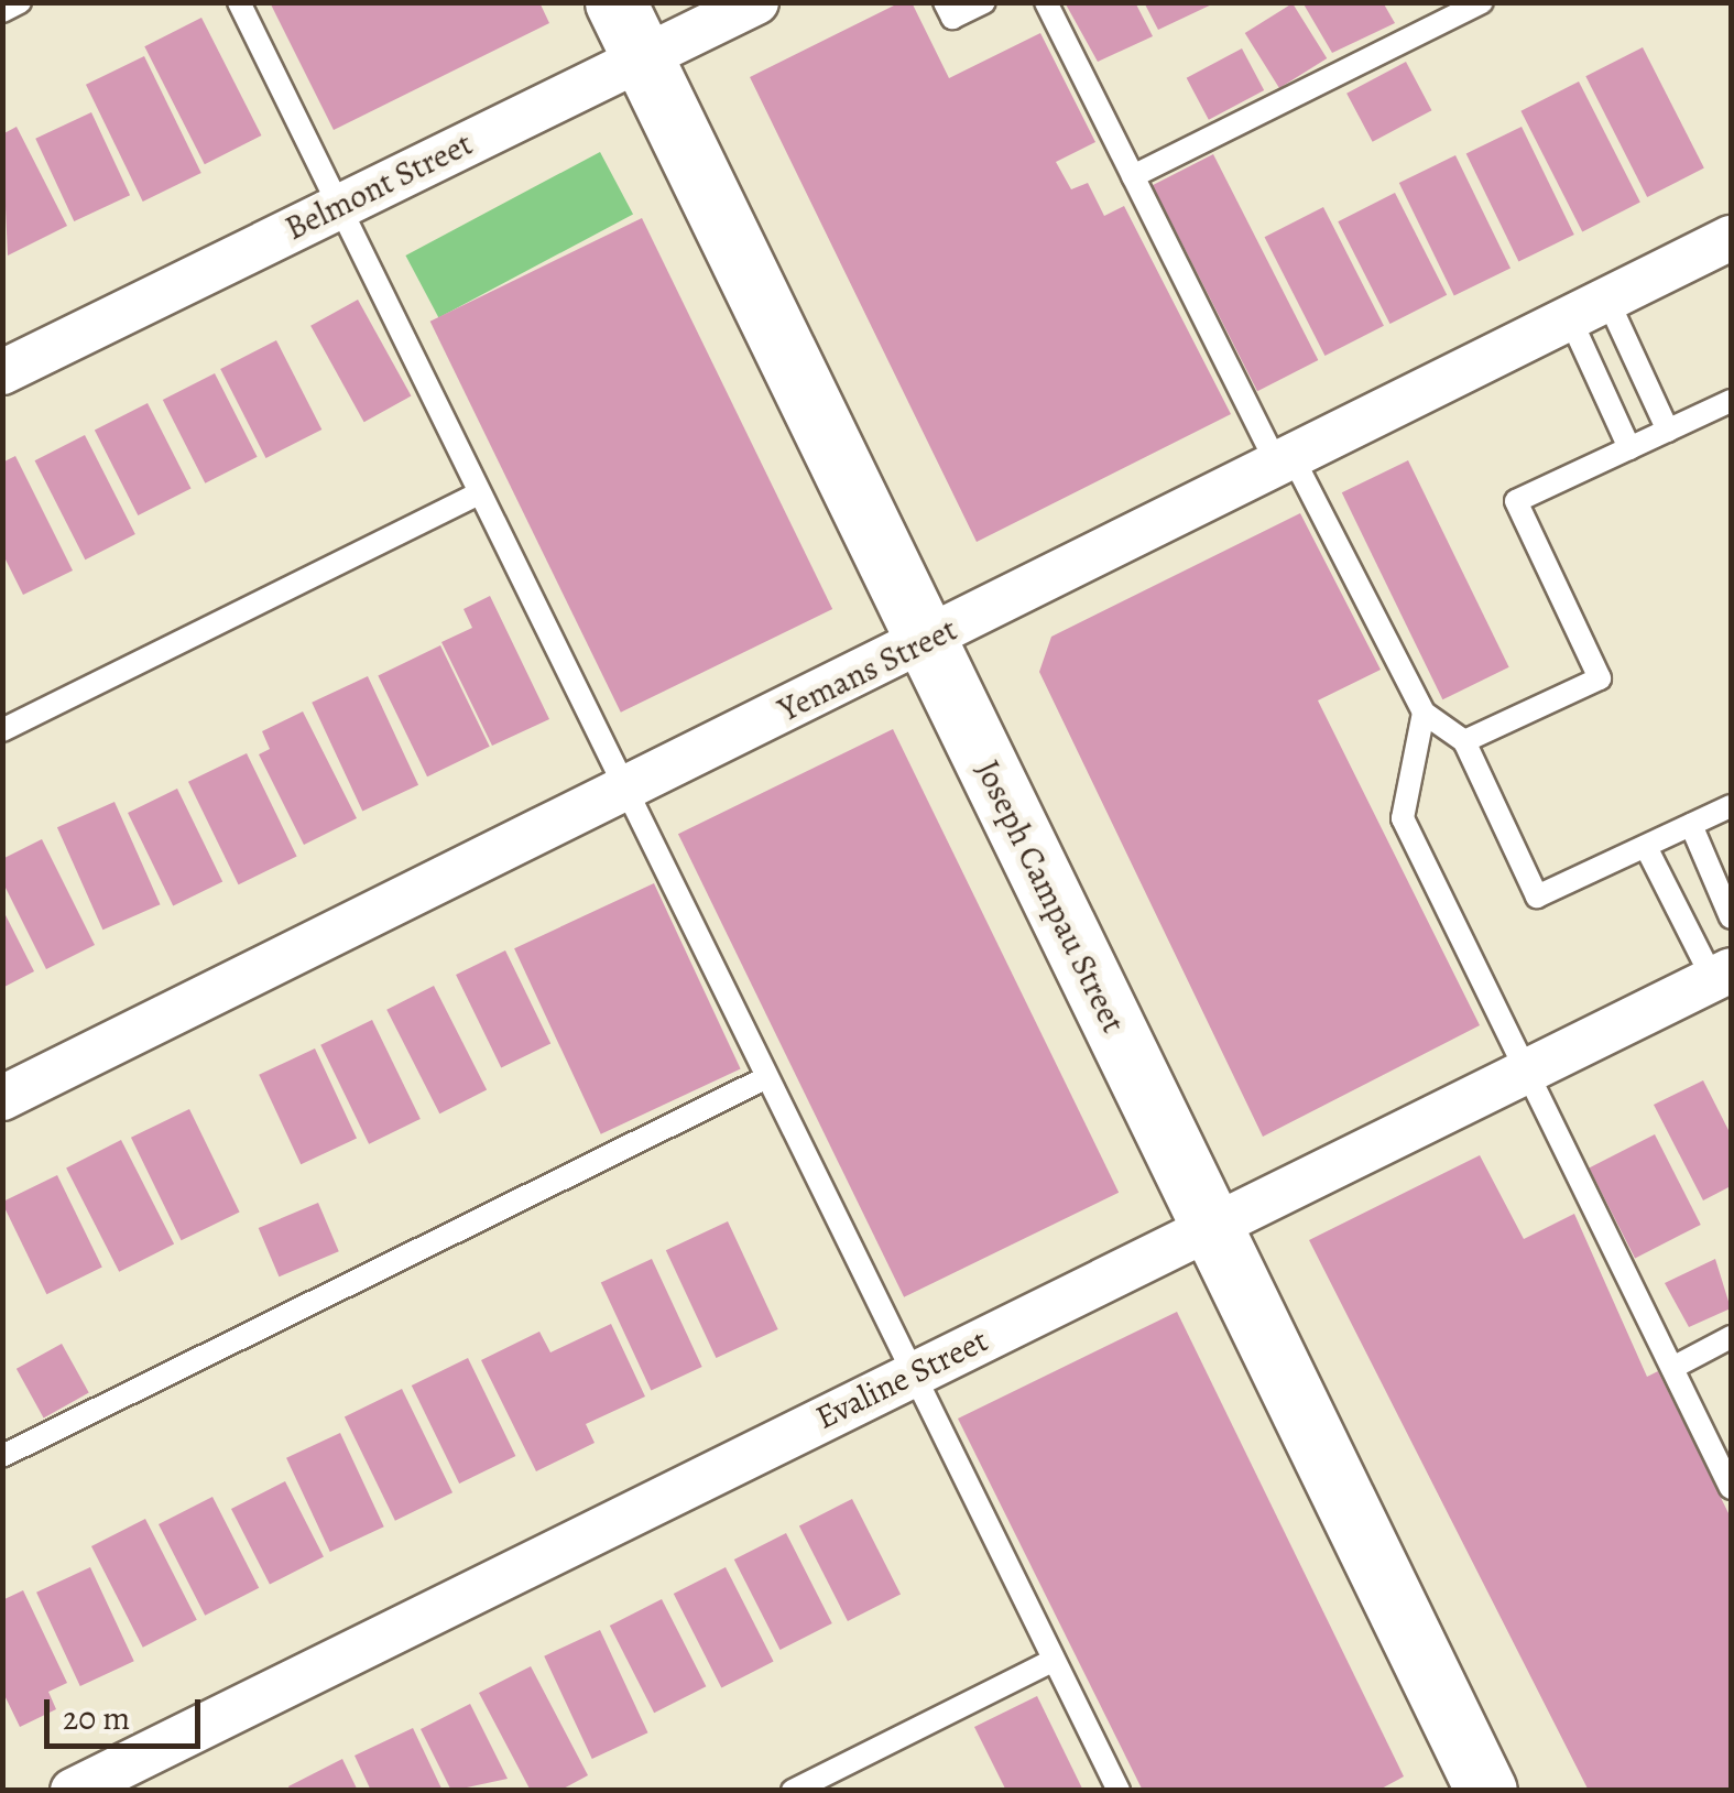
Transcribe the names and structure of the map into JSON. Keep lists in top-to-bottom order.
{
  "streets": {
    "street": [
      "Belmont Street",
      "Yemans Street",
      "Joseph Campau Street",
      "Evaline Street"
    ]
  },
  "crossings": [
    ["Belmont Street", "Joseph Campau Street"],
    ["Yemans Street", "Joseph Campau Street"],
    ["Joseph Campau Street", "Evaline Street"]
  ],
  "scale_bar": "20 m"
}
